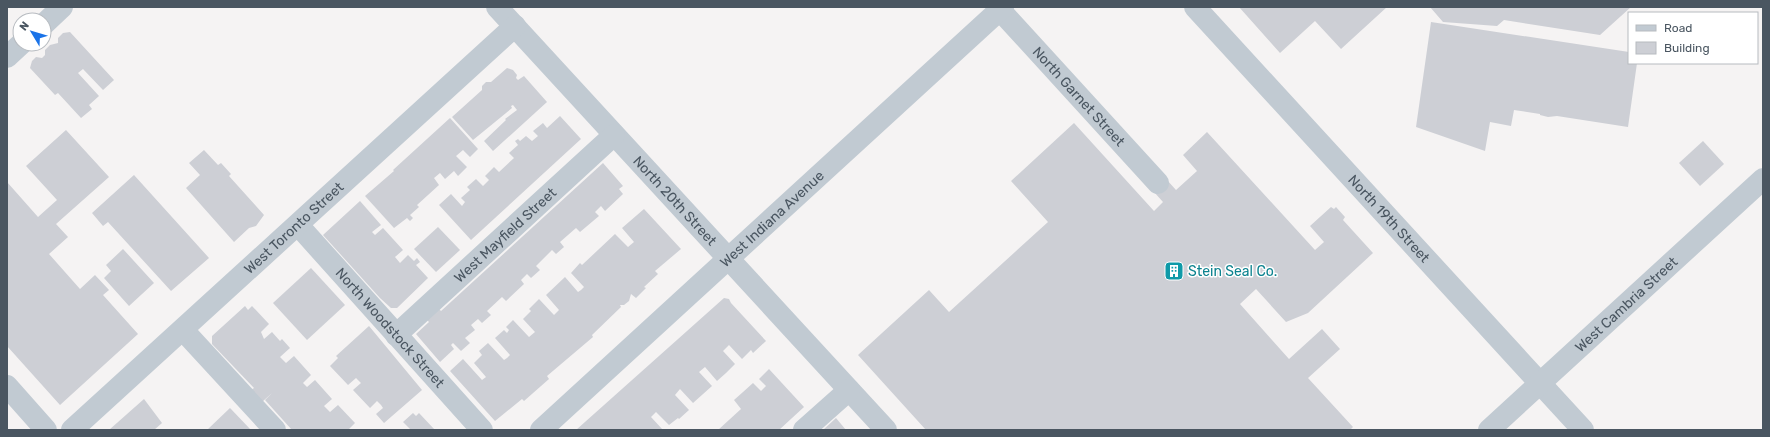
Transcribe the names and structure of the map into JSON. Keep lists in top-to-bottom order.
{
  "streets": {
    "street": [
      "North Garnet Street",
      "North 20th Street",
      "West Indiana Avenue",
      "North 19th Street",
      "West Toronto Street",
      "West Mayfield Street",
      "West Cambria Street",
      "North Woodstock Street"
    ]
  },
  "crossings": [
    ["North Garnet Street", "West Indiana Avenue"],
    ["North 20th Street", "West Indiana Avenue"],
    ["North 20th Street", "West Toronto Street"],
    ["North 20th Street", "West Mayfield Street"],
    ["North 19th Street", "West Cambria Street"],
    ["West Toronto Street", "North Woodstock Street"],
    ["West Mayfield Street", "North Woodstock Street"]
  ],
  "places": {
    "building": ["Stein Seal Co."]
  },
  "legend": ["Road", "Building"],
  "north": "top left"
}
